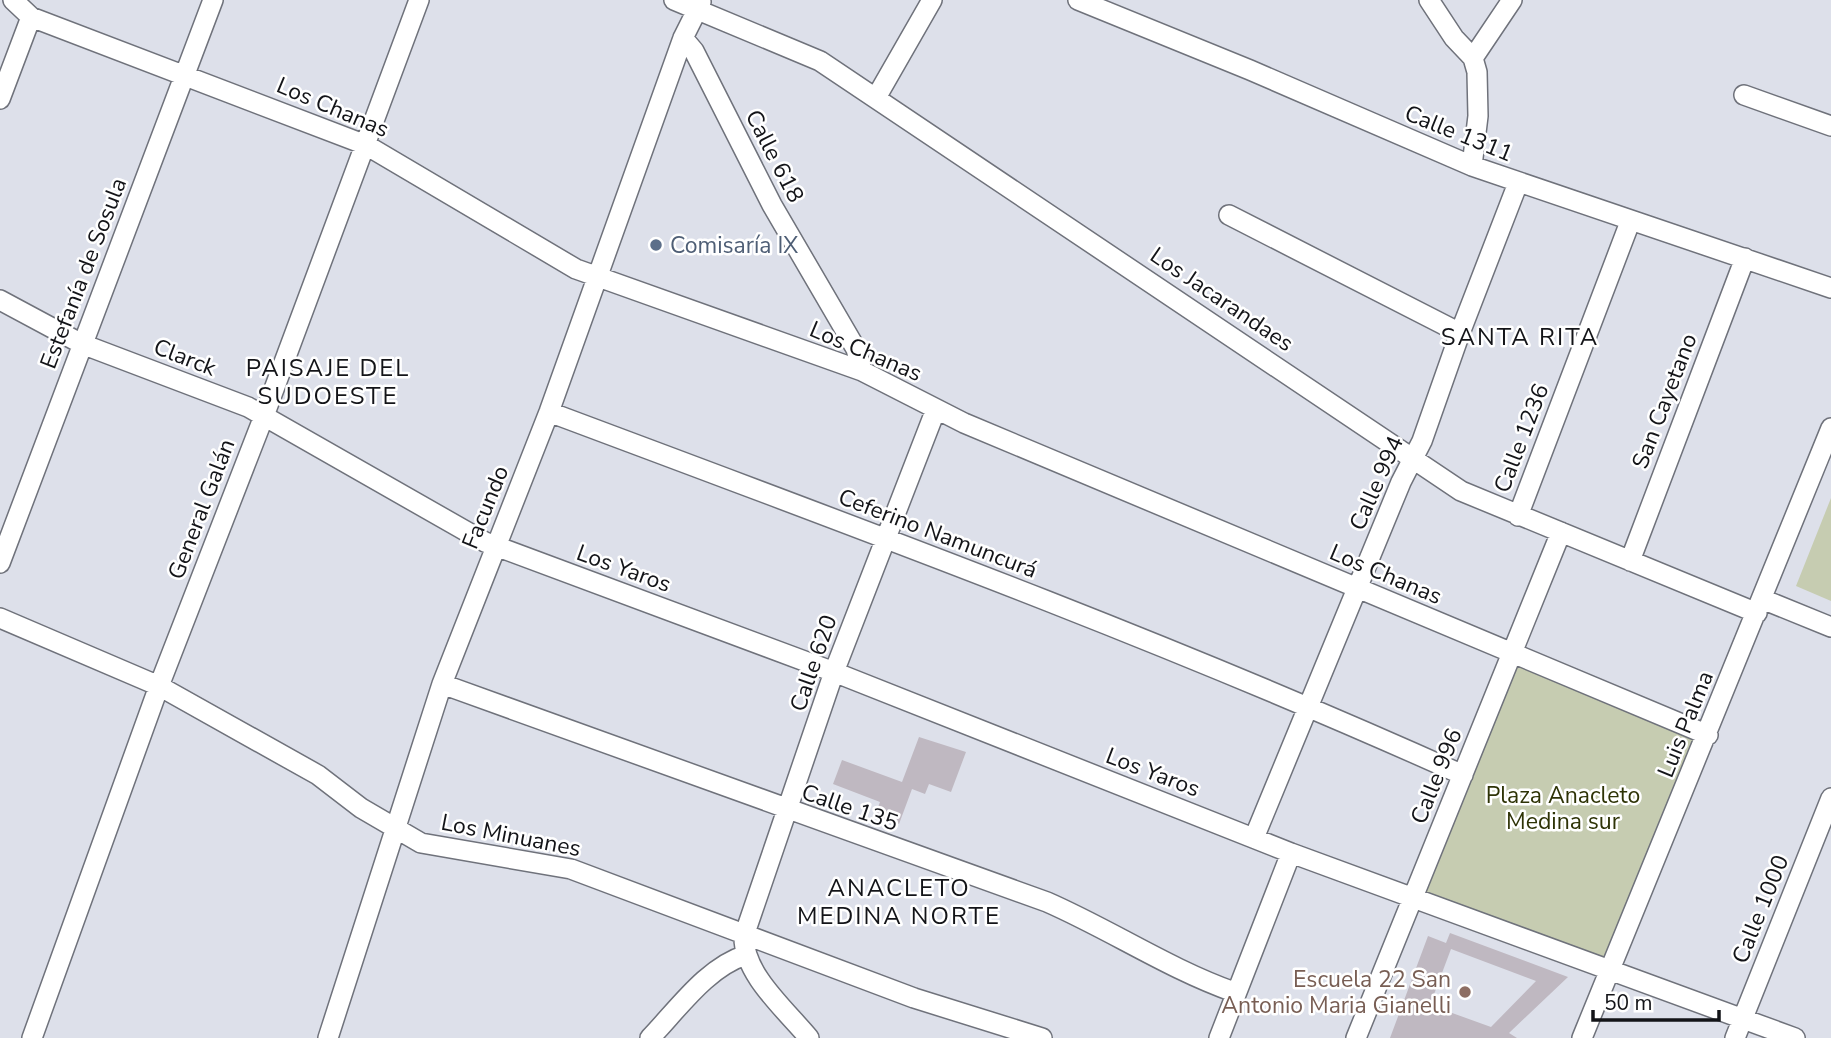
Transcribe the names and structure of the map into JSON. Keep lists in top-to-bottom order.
{
  "streets": {
    "street": [
      "Los Chanas",
      "Calle 1311",
      "Calle 618",
      "Estefanía de Sosula",
      "Los Jacarandaes",
      "Clarck",
      "San Cayetano",
      "Calle 1236",
      "Calle 994",
      "Facundo",
      "General Galán",
      "Ceferino Namuncurá",
      "Los Yaros",
      "Calle 620",
      "Luis Palma",
      "Calle 996",
      "Calle 135",
      "Los Minuanes",
      "Calle 1000"
    ]
  },
  "crossings": [
    ["Los Chanas", "Calle 618"],
    ["Los Chanas", "Estefanía de Sosula"],
    ["Los Chanas", "Calle 994"],
    ["Los Chanas", "Facundo"],
    ["Los Chanas", "General Galán"],
    ["Los Chanas", "Calle 620"],
    ["Los Chanas", "Luis Palma"],
    ["Los Chanas", "Calle 996"],
    ["Calle 1311", "San Cayetano"],
    ["Calle 1311", "Calle 1236"],
    ["Calle 1311", "Calle 994"],
    ["Calle 618", "Facundo"],
    ["Estefanía de Sosula", "Clarck"],
    ["Los Jacarandaes", "San Cayetano"],
    ["Los Jacarandaes", "Calle 1236"],
    ["Los Jacarandaes", "Calle 994"],
    ["Los Jacarandaes", "Facundo"],
    ["Los Jacarandaes", "Luis Palma"],
    ["Los Jacarandaes", "Calle 996"],
    ["Clarck", "Facundo"],
    ["Clarck", "General Galán"],
    ["Clarck", "Los Yaros"],
    ["Calle 994", "Ceferino Namuncurá"],
    ["Calle 994", "Los Yaros"],
    ["Facundo", "Ceferino Namuncurá"],
    ["Facundo", "Los Yaros"],
    ["Facundo", "Calle 135"],
    ["Facundo", "Los Minuanes"],
    ["General Galán", "Los Minuanes"],
    ["Ceferino Namuncurá", "Calle 620"],
    ["Ceferino Namuncurá", "Calle 996"],
    ["Los Yaros", "Calle 620"],
    ["Los Yaros", "Luis Palma"],
    ["Los Yaros", "Calle 996"],
    ["Los Yaros", "Calle 1000"],
    ["Calle 620", "Calle 135"],
    ["Calle 620", "Los Minuanes"]
  ],
  "districts": ["SANTA RITA", "PAISAJE DEL SUDOESTE", "ANACLETO MEDINA NORTE"],
  "parks": ["Plaza Anacleto Medina sur"],
  "places": ["Comisaría IX", "Escuela 22 San Antonio Maria Gianelli"],
  "scale_bar": "50 m"
}
